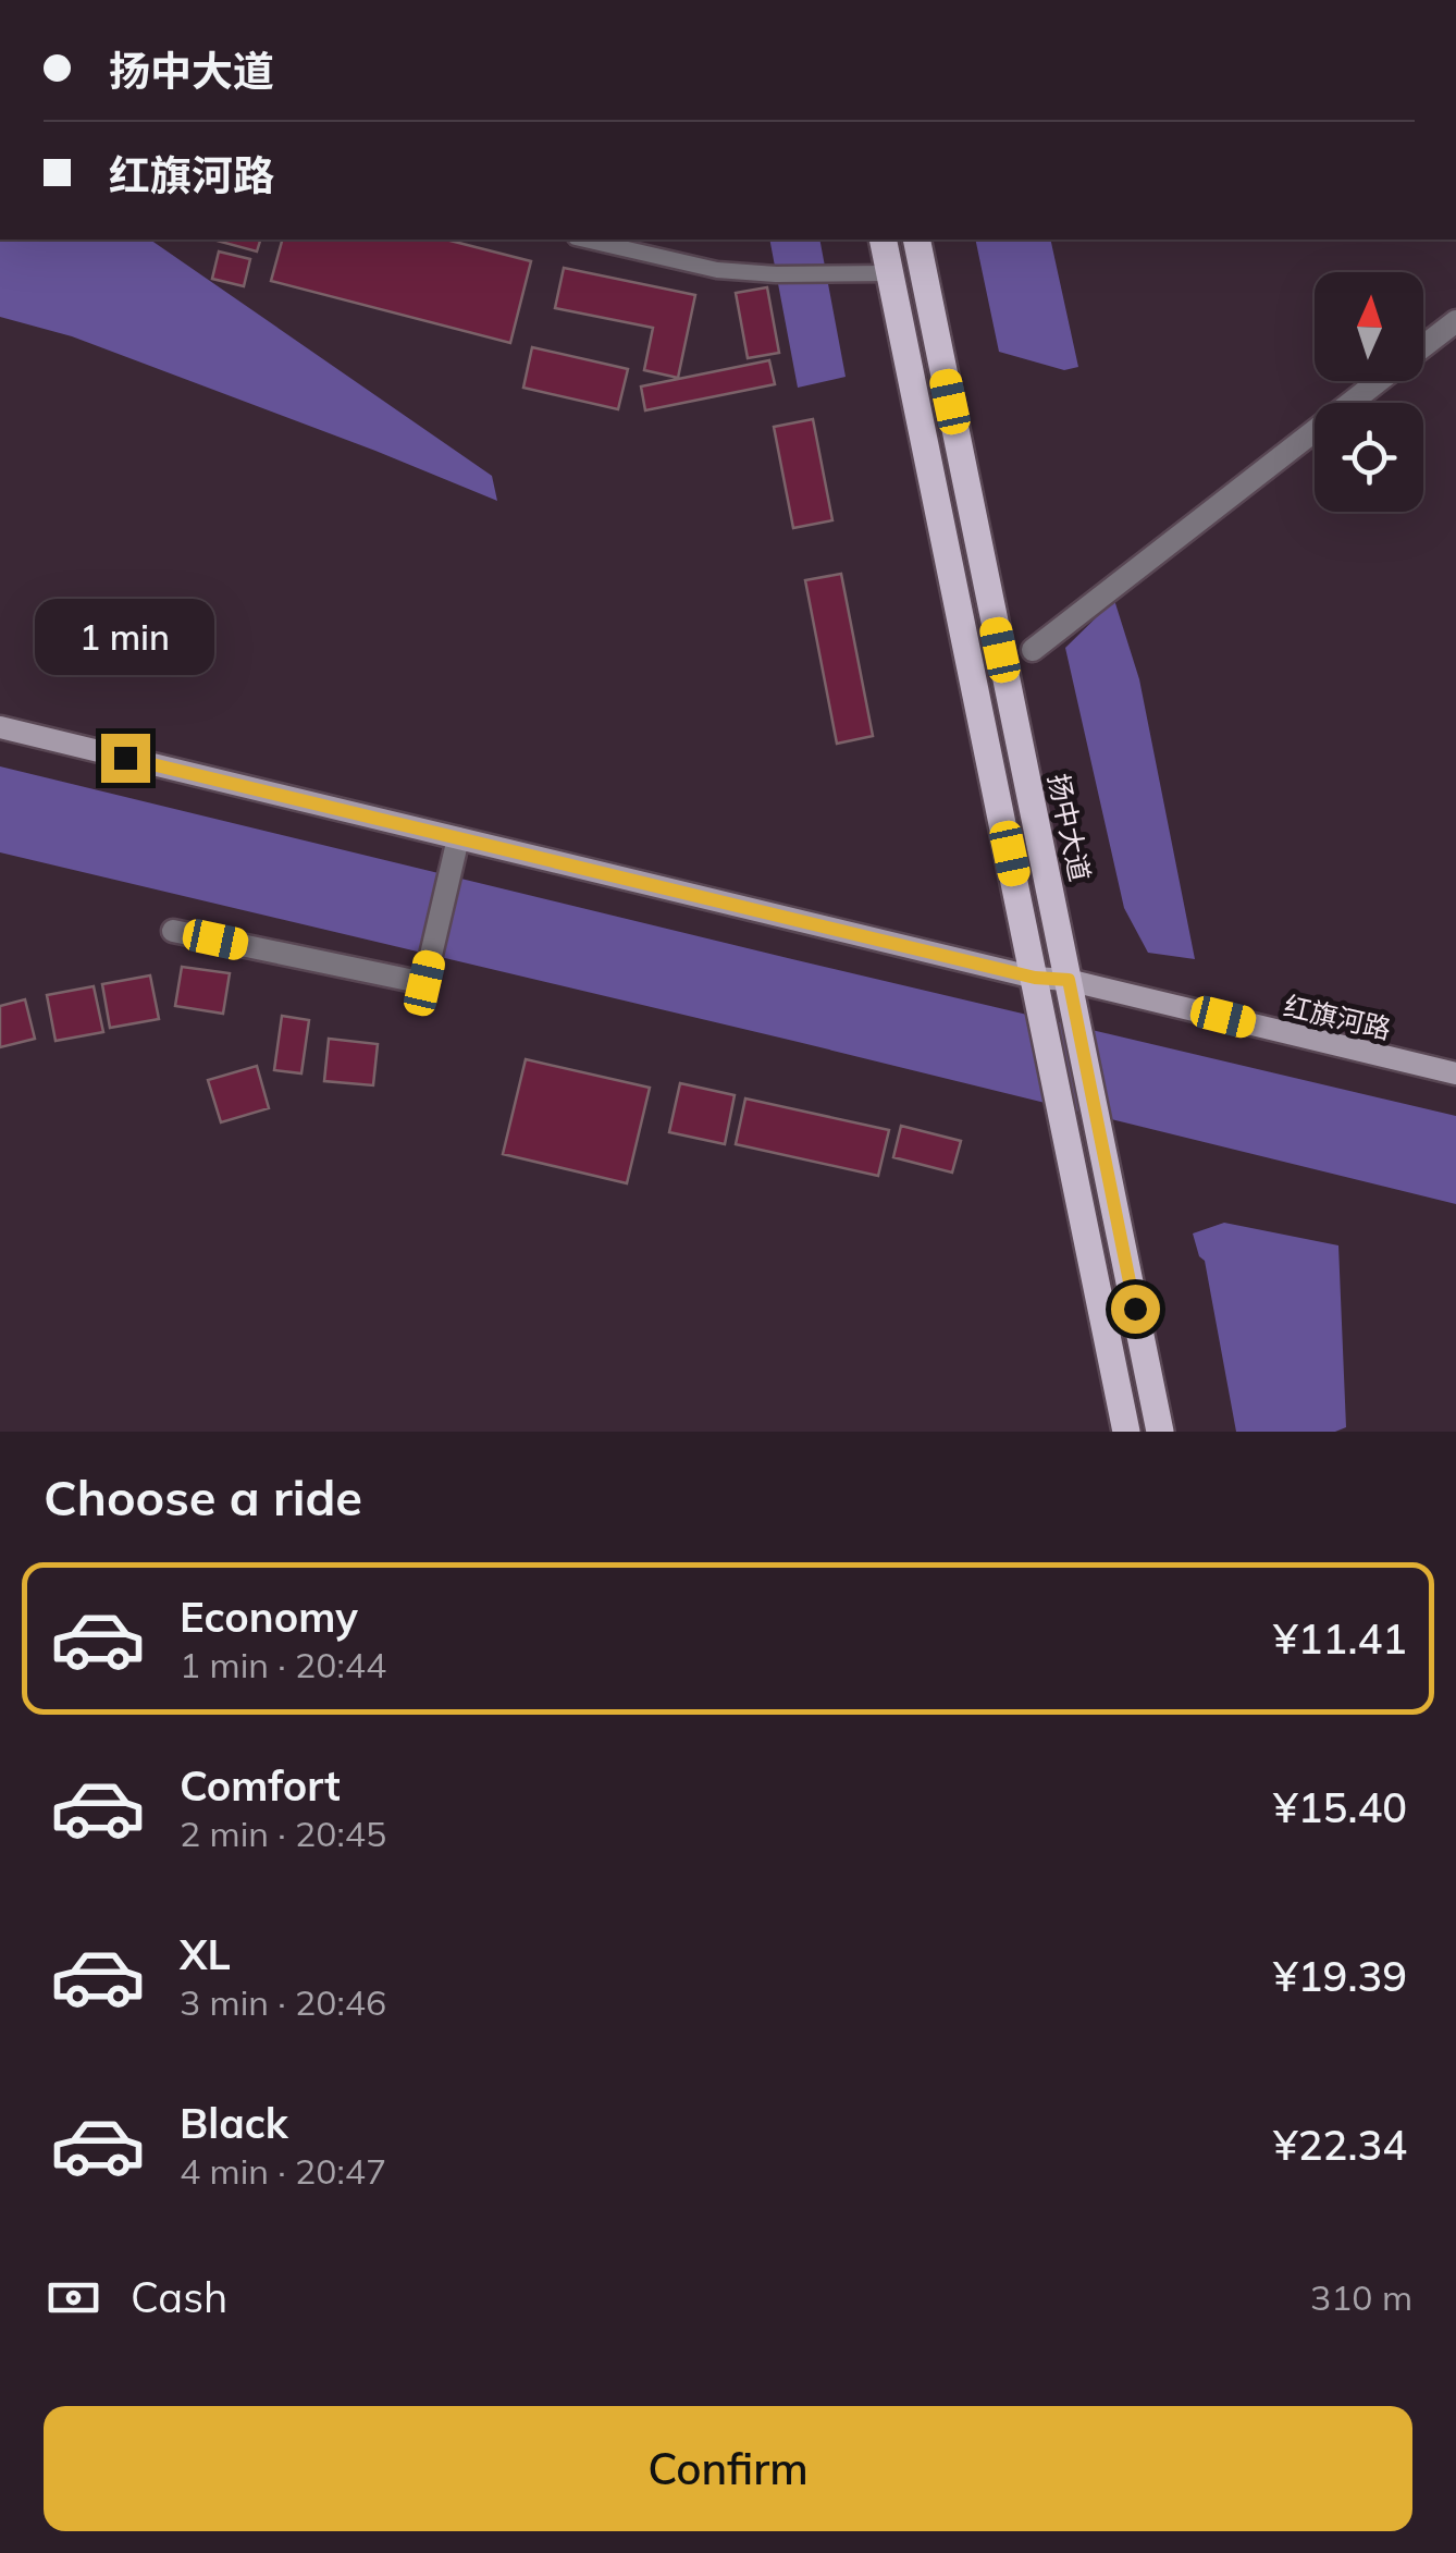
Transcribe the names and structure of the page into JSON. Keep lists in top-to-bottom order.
{
  "streets": {
    "main road": ["扬中大道"],
    "street": ["红旗河路"]
  },
  "crossings": [
    ["扬中大道", "红旗河路"]
  ],
  "north": "top",
  "page": {
    "banner": ["扬中大道", "红旗河路"],
    "bubble": "1 min",
    "heading": "Choose a ride",
    "list": [
      {
        "name": "Economy",
        "note": "1 min · 20:44",
        "value": "¥11.41"
      },
      {
        "name": "Comfort",
        "note": "2 min · 20:45",
        "value": "¥15.40"
      },
      {
        "name": "XL",
        "note": "3 min · 20:46",
        "value": "¥19.39"
      },
      {
        "name": "Black",
        "note": "4 min · 20:47",
        "value": "¥22.34"
      }
    ],
    "pay": ["Cash", "310 m"],
    "buttons": "Confirm"
  }
}
